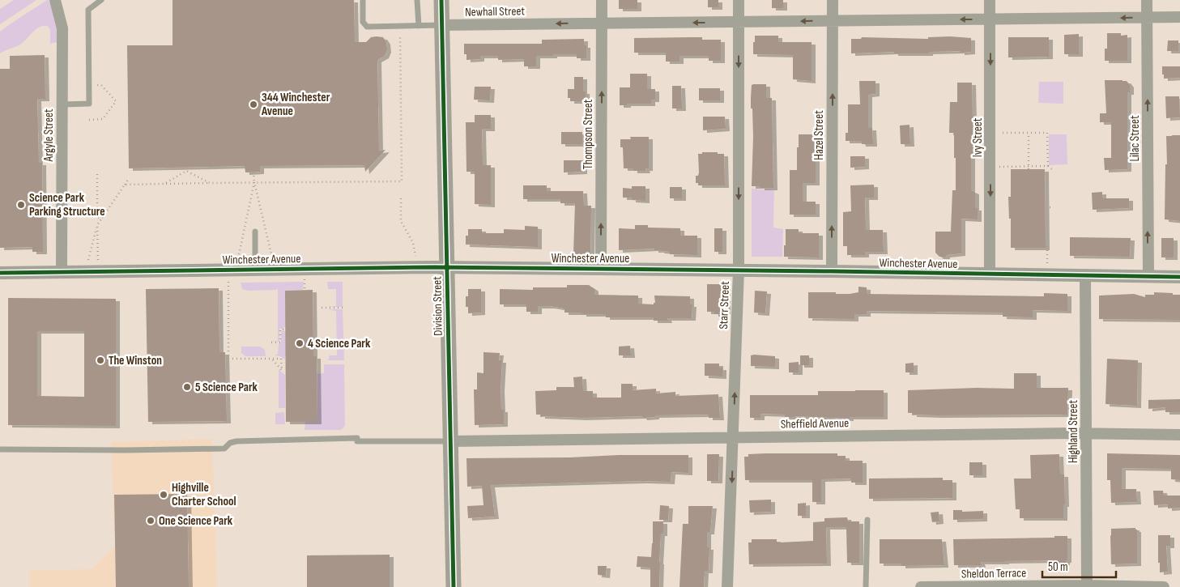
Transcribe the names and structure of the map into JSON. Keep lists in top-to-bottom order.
{
  "streets": {
    "main road": ["Division Street"],
    "street": [
      "Newhall Street",
      "Thompson Street",
      "Argyle Street",
      "Hazel Street",
      "Ivy Street",
      "Lilac Street",
      "Winchester Avenue",
      "Starr Street",
      "Sheffield Avenue",
      "Highland Street",
      "Sheldon Terrace"
    ]
  },
  "crossings": [
    ["Newhall Street", "Thompson Street"],
    ["Newhall Street", "Hazel Street"],
    ["Newhall Street", "Ivy Street"],
    ["Newhall Street", "Lilac Street"],
    ["Newhall Street", "Starr Street"],
    ["Newhall Street", "Division Street"],
    ["Thompson Street", "Winchester Avenue"],
    ["Argyle Street", "Winchester Avenue"],
    ["Hazel Street", "Winchester Avenue"],
    ["Ivy Street", "Winchester Avenue"],
    ["Lilac Street", "Winchester Avenue"],
    ["Winchester Avenue", "Starr Street"],
    ["Winchester Avenue", "Division Street"],
    ["Winchester Avenue", "Highland Street"],
    ["Starr Street", "Sheffield Avenue"],
    ["Division Street", "Sheffield Avenue"],
    ["Sheffield Avenue", "Highland Street"],
    ["Highland Street", "Sheldon Terrace"]
  ],
  "one_way": [
    "Newhall Street",
    "Thompson Street",
    "Hazel Street",
    "Ivy Street",
    "Lilac Street"
  ],
  "places": [
    "344 Winchester Avenue",
    "Science Park Parking Structure",
    "4 Science Park",
    "The Winston",
    "5 Science Park",
    "Highville Charter School",
    "One Science Park"
  ],
  "scale_bar": "50 m"
}
